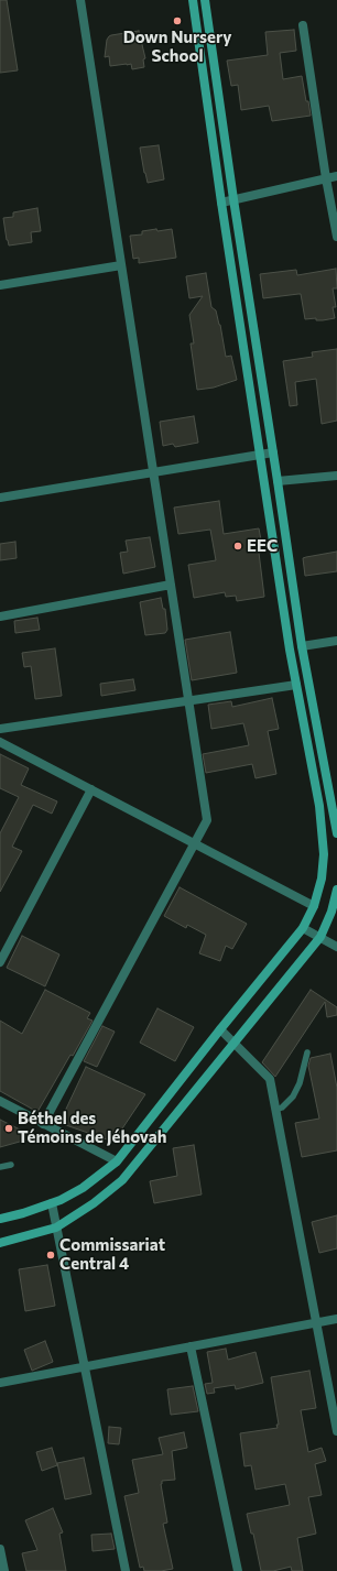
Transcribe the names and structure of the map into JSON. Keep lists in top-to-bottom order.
{
  "places": [
    "Down Nursery School",
    "EEC",
    "Béthel des Témoins de Jéhovah",
    "Commissariat Central 4"
  ]
}
